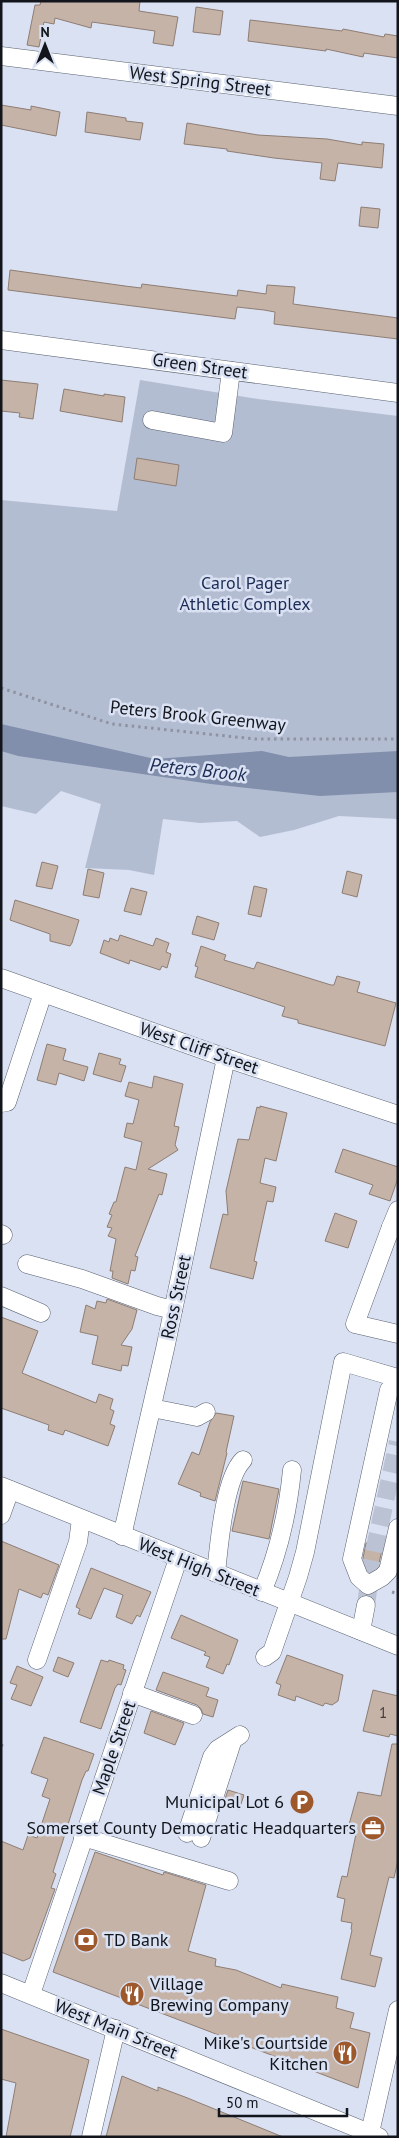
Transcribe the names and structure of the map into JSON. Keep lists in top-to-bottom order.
{
  "streets": {
    "street": [
      "West Spring Street",
      "Green Street",
      "West Cliff Street",
      "Ross Street",
      "West High Street",
      "Maple Street",
      "West Main Street"
    ],
    "path": ["Peters Brook Greenway"]
  },
  "crossings": [
    ["West Cliff Street", "Ross Street"],
    ["Ross Street", "West High Street"],
    ["West High Street", "Maple Street"],
    ["Maple Street", "West Main Street"]
  ],
  "water": ["Peters Brook"],
  "parks": ["Carol Pager Athletic Complex"],
  "places": {
    "parking": ["Municipal Lot 6"],
    "office": ["Somerset County Democratic Headquarters"],
    "bank": ["TD Bank"],
    "restaurant": ["Village Brewing Company", "Mike's Courtside Kitchen"]
  },
  "house_numbers": ["1"],
  "scale_bar": "50 m",
  "north": "top"
}
